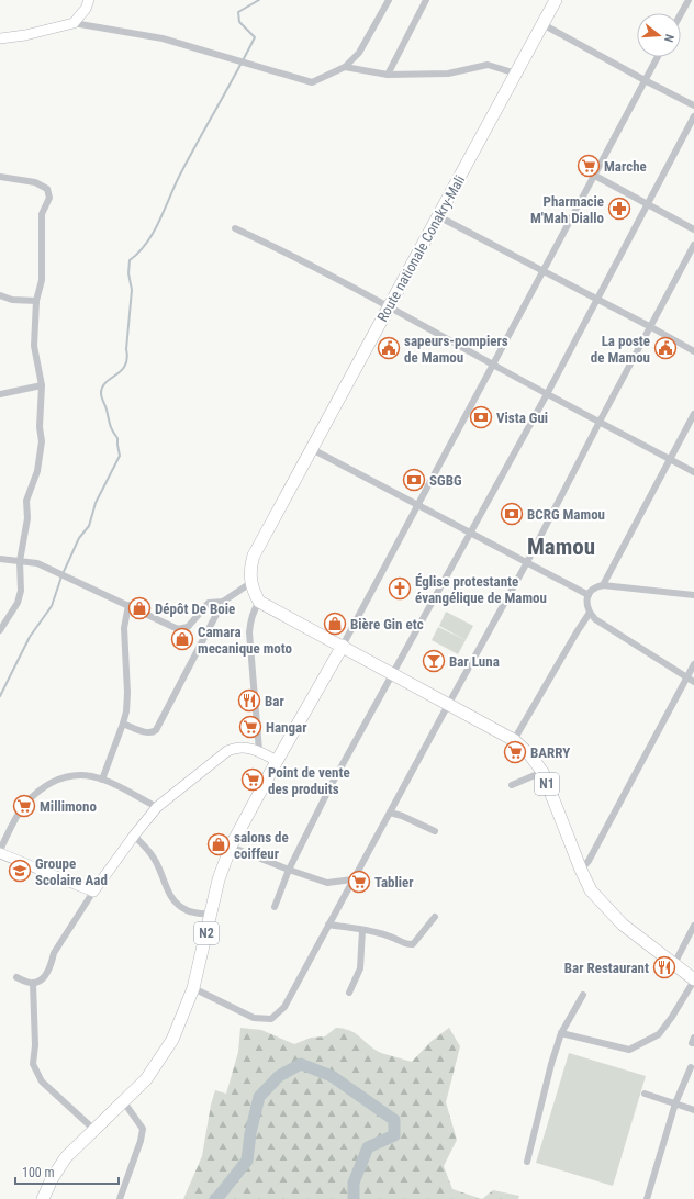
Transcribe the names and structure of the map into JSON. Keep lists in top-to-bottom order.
{
  "streets": {
    "highway": ["Route nationale Conakry-Mali", "N1", "N2"]
  },
  "crossings": [
    ["Route nationale Conakry-Mali", "N1"],
    ["N1", "N2"]
  ],
  "districts": ["Mamou"],
  "places": {
    "supermarket": [
      "Marche",
      "Hangar",
      "BARRY",
      "Point de vente des produits",
      "Millimono",
      "Tablier"
    ],
    "pharmacy": ["Pharmacie M'Mah Diallo"],
    "public building": ["sapeurs-pompiers de Mamou", "La poste de Mamou"],
    "bank": ["Vista Gui", "SGBG", "BCRG Mamou"],
    "church": ["Église protestante évangélique de Mamou"],
    "shop": [
      "Dépôt De Boie",
      "Bière Gin etc",
      "Camara mecanique moto",
      "salons de coiffeur"
    ],
    "bar": ["Bar Luna"],
    "restaurant": ["Bar", "Bar Restaurant"],
    "school or university": ["Groupe Scolaire Aad"]
  },
  "scale_bar": "100 m",
  "north": "right"
}
